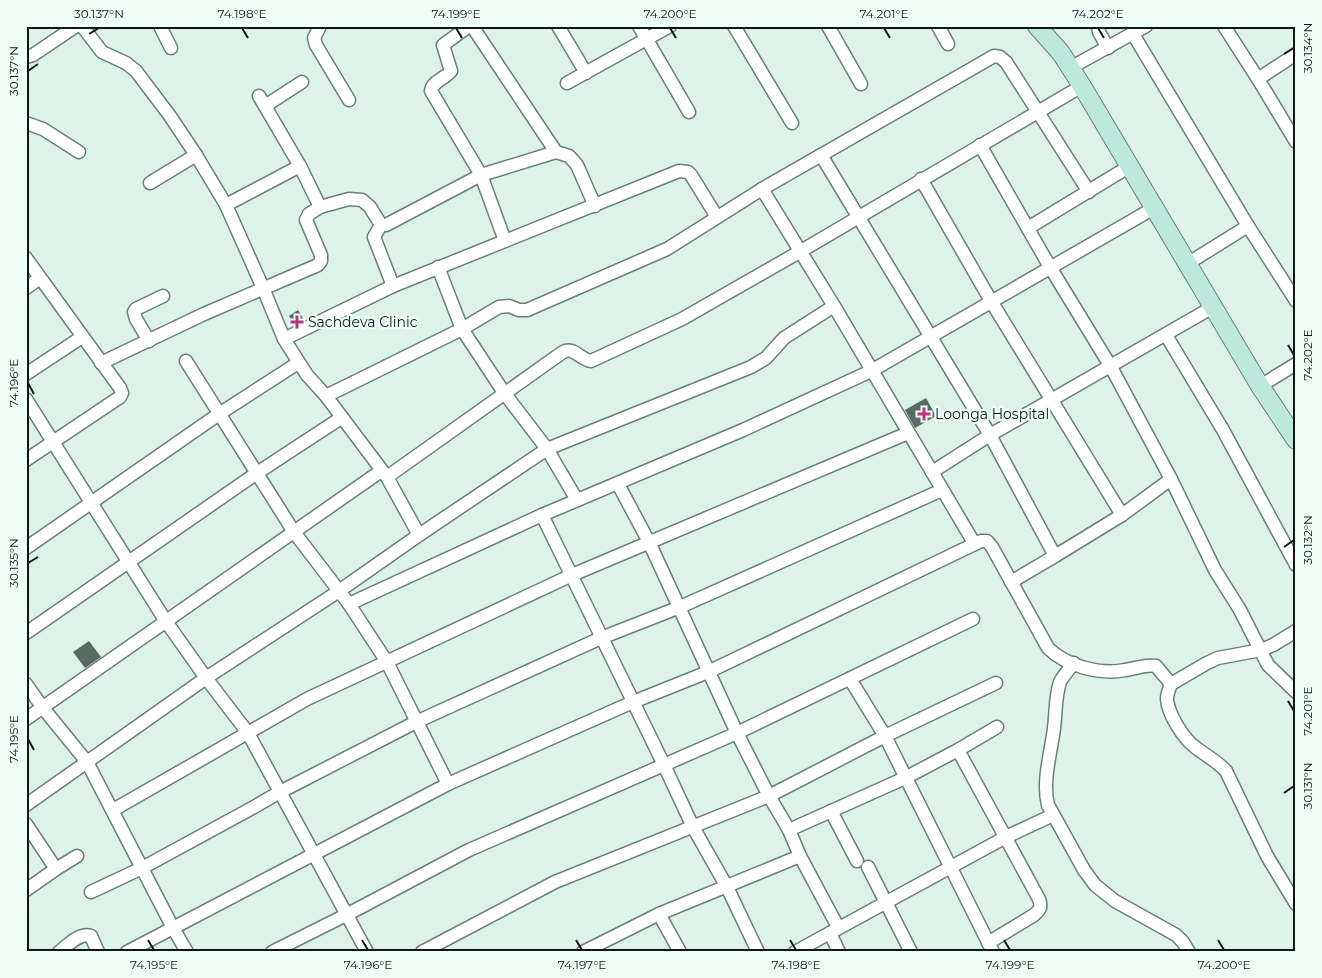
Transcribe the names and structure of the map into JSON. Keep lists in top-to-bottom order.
{
  "places": {
    "health": ["Sachdeva Clinic", "Loonga Hospital"]
  },
  "coordinates": [
    "30.137°N",
    "74.198°E",
    "74.199°E",
    "74.200°E",
    "74.201°E",
    "74.202°E",
    "30.134°N",
    "74.196°E",
    "30.132°N",
    "30.135°N",
    "74.195°E",
    "30.131°N",
    "74.197°E"
  ]
}
